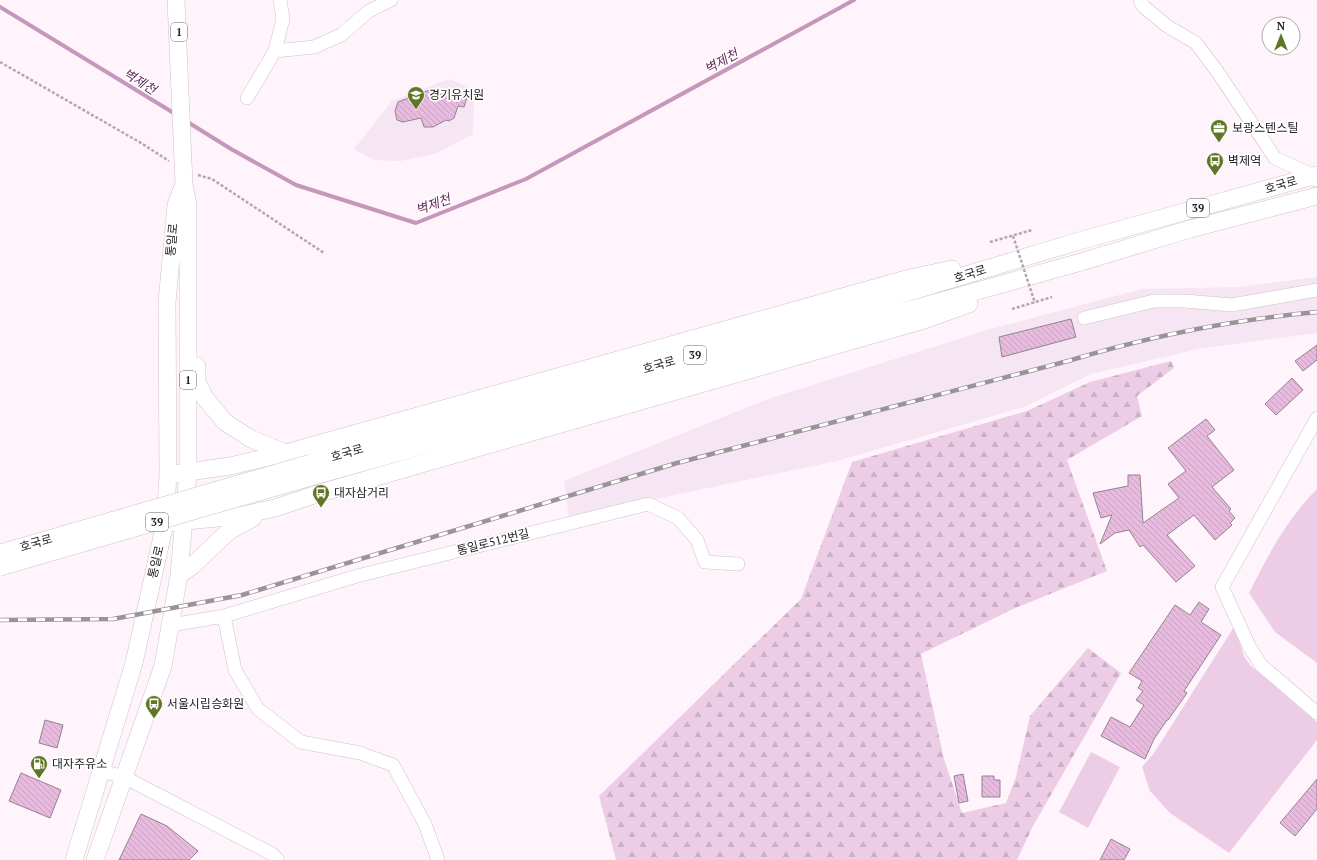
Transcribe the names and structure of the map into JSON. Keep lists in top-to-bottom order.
{
  "streets": {
    "main road": [
      "1",
      "호국로",
      "39",
      "통일로"
    ],
    "street": ["통일로512번길"]
  },
  "crossings": [
    ["1", "통일로"],
    ["통일로", "통일로512번길"]
  ],
  "water": ["벽제천"],
  "places": {
    "school or university": ["경기유치원"],
    "office": ["보광스텐스틸"],
    "bus stop": ["벽제역", "대자삼거리", "서울시립승화원"],
    "fuel station": ["대자주유소"]
  },
  "north": "top"
}
